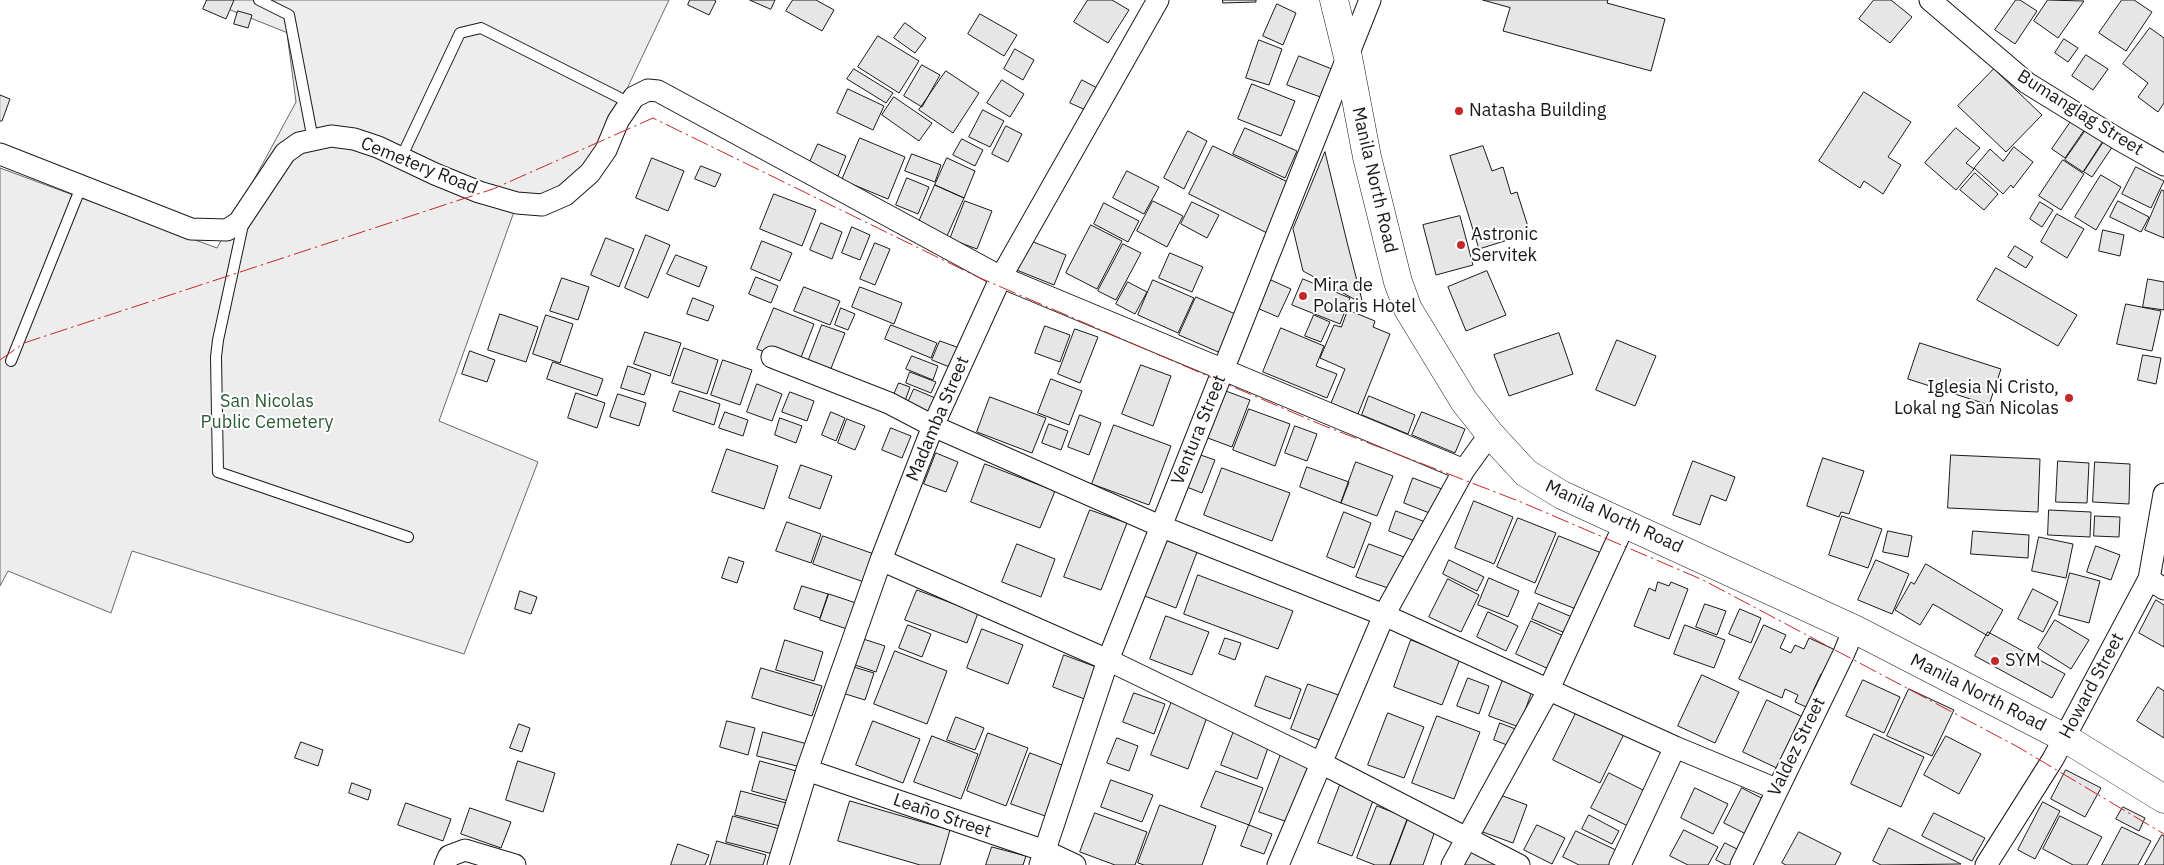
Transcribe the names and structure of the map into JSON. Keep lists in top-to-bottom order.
{
  "streets": {
    "highway": ["Manila North Road"],
    "street": [
      "Bumanglag Street",
      "Cemetery Road",
      "Madamba Street",
      "Ventura Street",
      "Howard Street",
      "Valdez Street",
      "Leaño Street"
    ]
  },
  "crossings": [
    ["Cemetery Road", "Madamba Street"],
    ["Manila North Road", "Ventura Street"],
    ["Manila North Road", "Howard Street"],
    ["Manila North Road", "Valdez Street"],
    ["Madamba Street", "Leaño Street"],
    ["Ventura Street", "Leaño Street"]
  ],
  "parks": ["San Nicolas Public Cemetery"],
  "places": [
    "Natasha Building",
    "Astronic Servitek",
    "Mira de Polaris Hotel",
    "Iglesia Ni Cristo, Lokal ng San Nicolas",
    "SYM"
  ]
}
